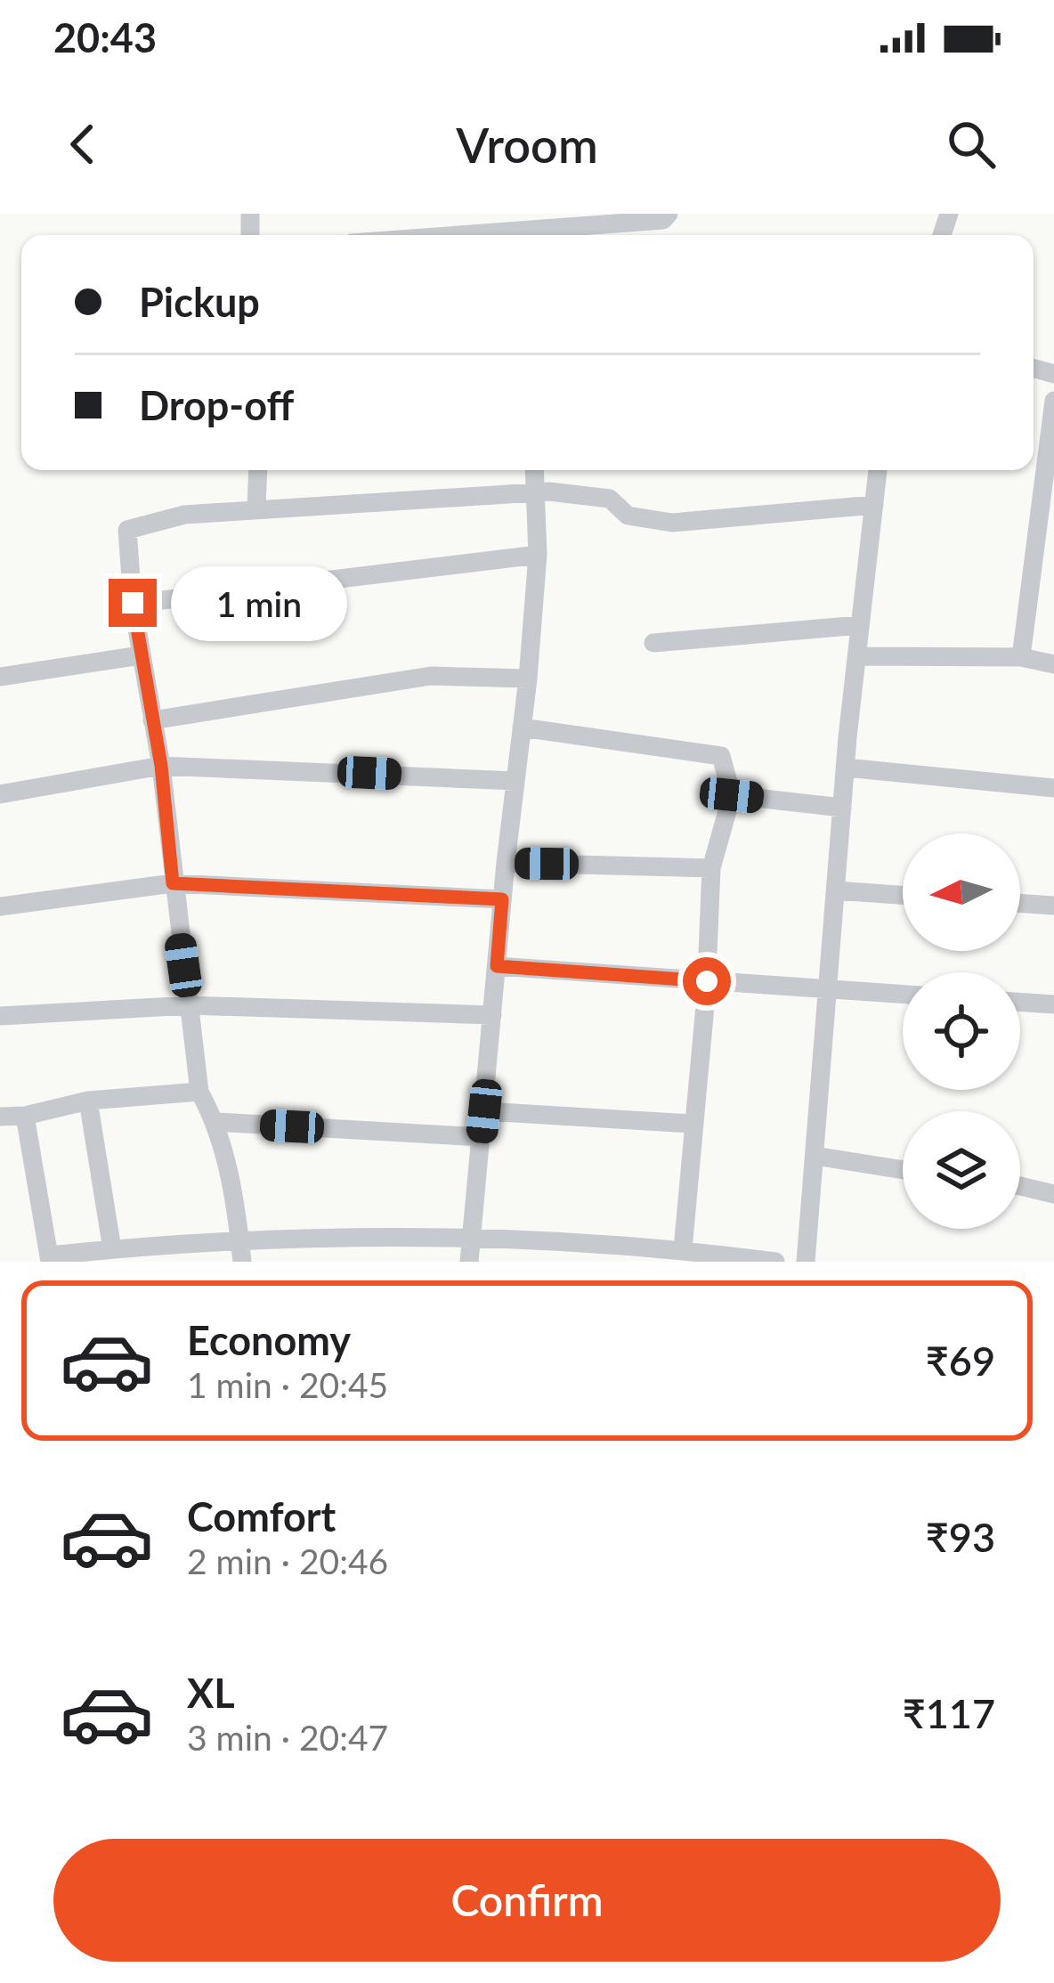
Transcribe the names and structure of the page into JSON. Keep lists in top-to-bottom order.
{
  "north": "left",
  "page": {
    "status": "20:43",
    "header": "Vroom",
    "banner": ["Pickup", "Drop-off"],
    "bubble": "1 min",
    "list": [
      {
        "name": "Economy",
        "note": "1 min · 20:45",
        "value": "₹69"
      },
      {
        "name": "Comfort",
        "note": "2 min · 20:46",
        "value": "₹93"
      },
      {
        "name": "XL",
        "note": "3 min · 20:47",
        "value": "₹117"
      }
    ],
    "buttons": "Confirm"
  }
}
